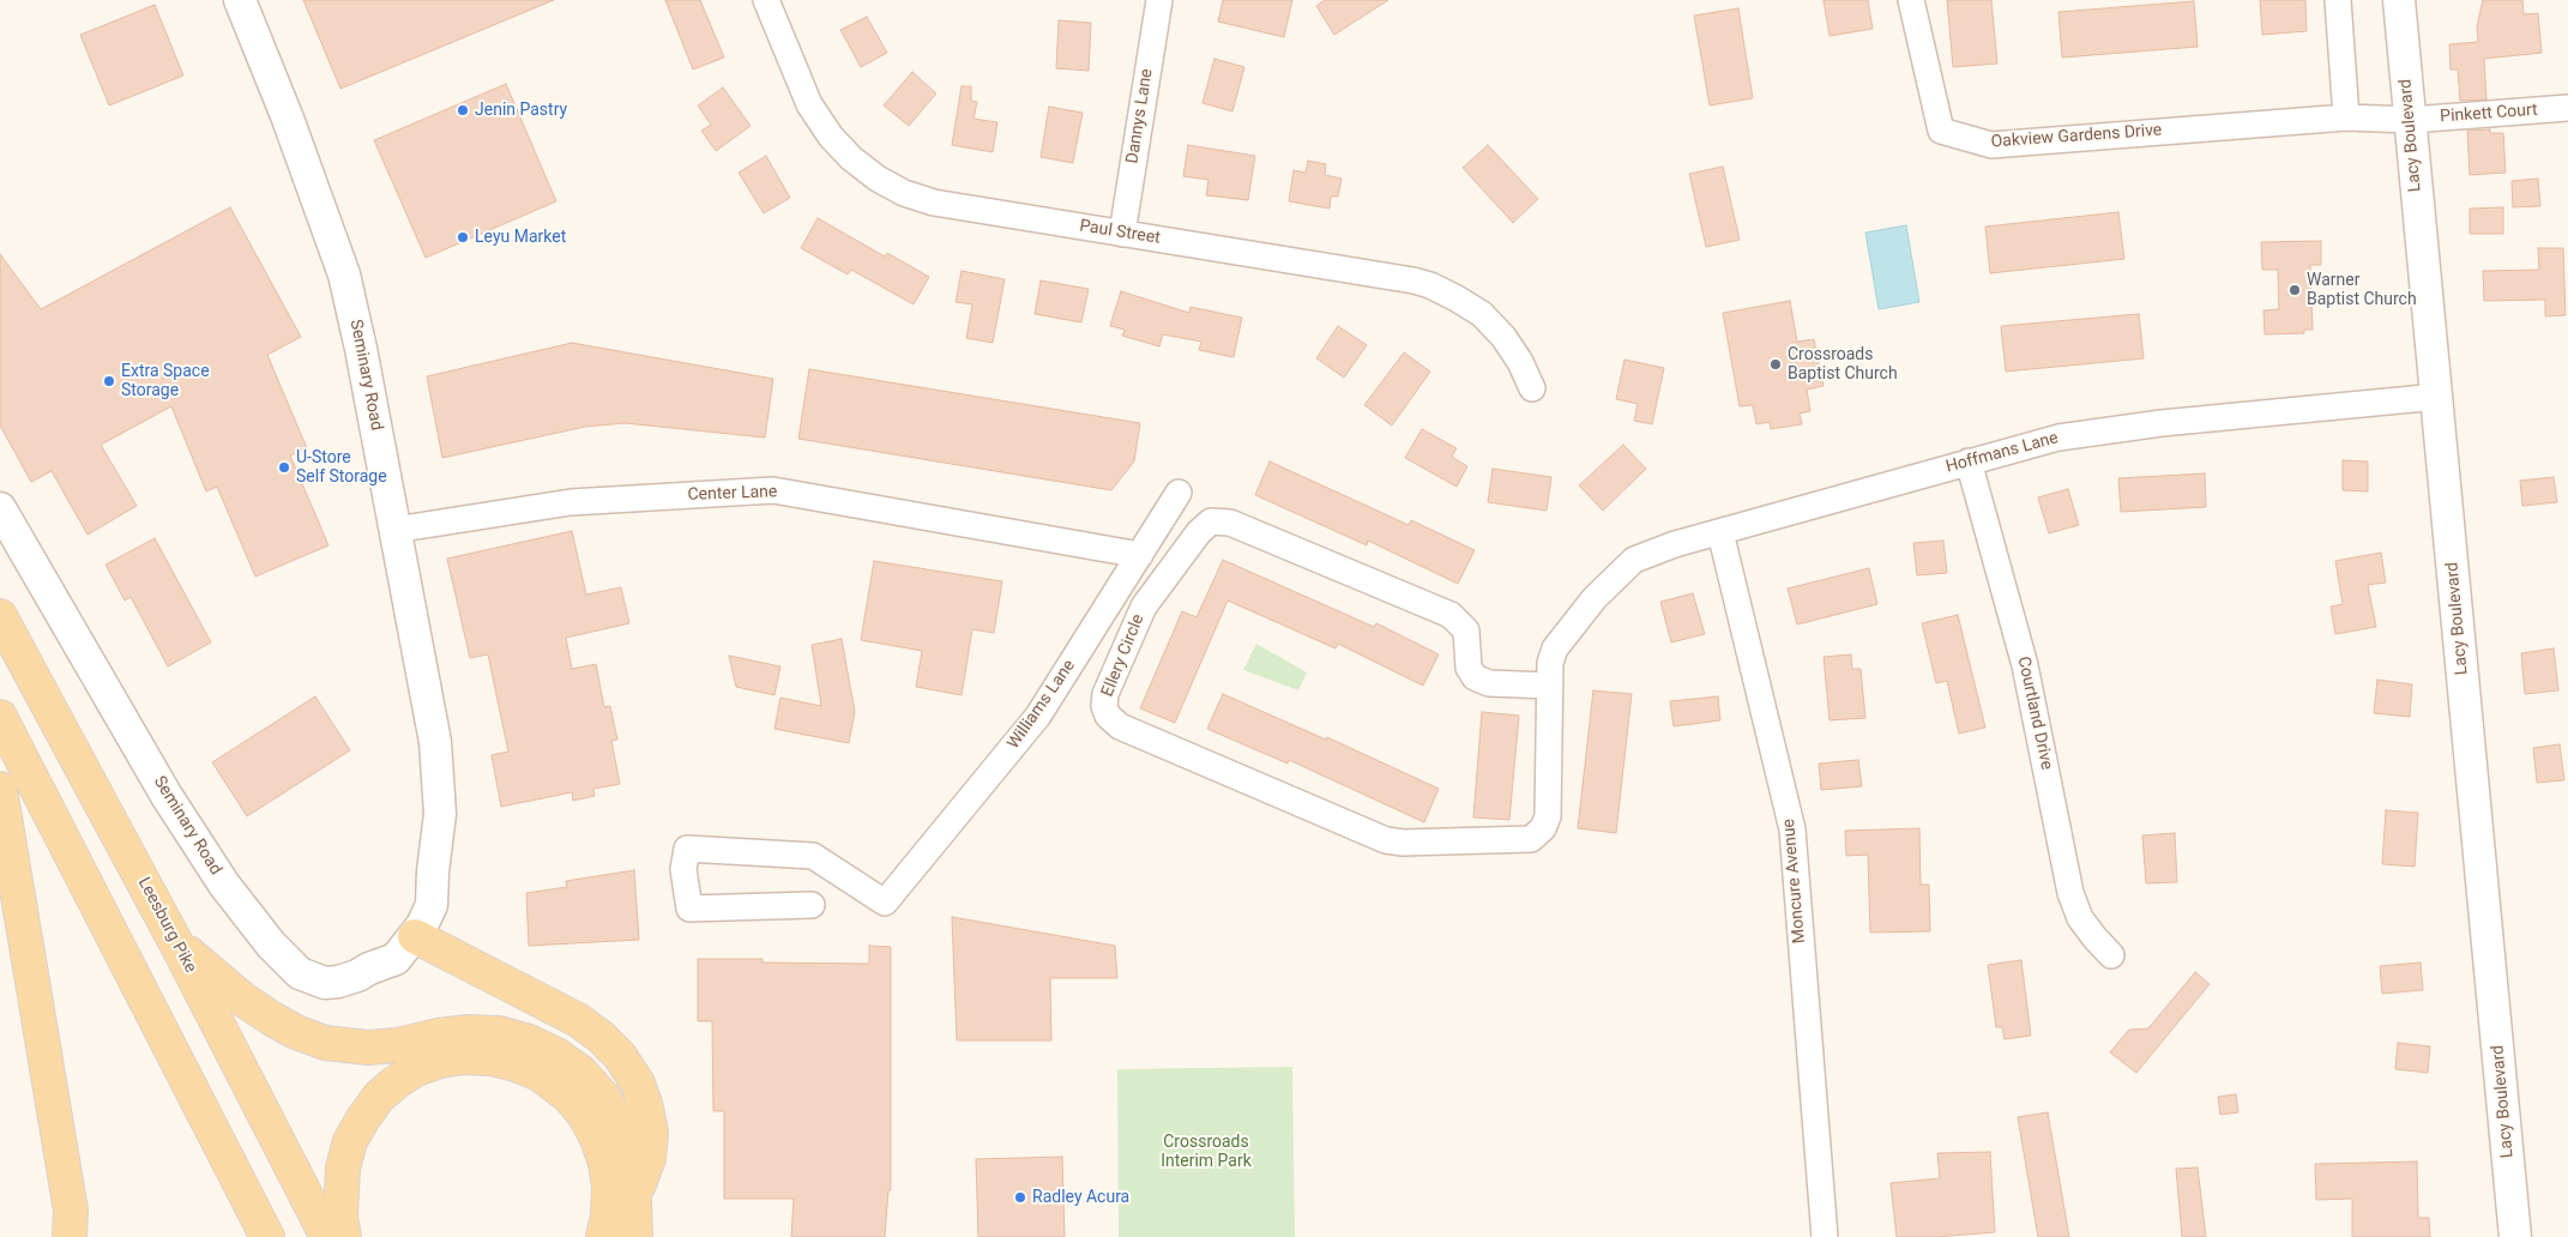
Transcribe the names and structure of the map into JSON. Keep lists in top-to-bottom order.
{
  "streets": {
    "main road": ["Leesburg Pike"],
    "street": [
      "Pinkett Court",
      "Dannys Lane",
      "Lacy Boulevard",
      "Oakview Gardens Drive",
      "Paul Street",
      "Seminary Road",
      "Hoffmans Lane",
      "Center Lane",
      "Ellery Circle",
      "Williams Lane",
      "Courtland Drive",
      "Moncure Avenue"
    ]
  },
  "crossings": [
    ["Pinkett Court", "Lacy Boulevard"],
    ["Pinkett Court", "Oakview Gardens Drive"],
    ["Dannys Lane", "Paul Street"],
    ["Lacy Boulevard", "Oakview Gardens Drive"],
    ["Lacy Boulevard", "Hoffmans Lane"],
    ["Seminary Road", "Center Lane"],
    ["Hoffmans Lane", "Ellery Circle"],
    ["Hoffmans Lane", "Courtland Drive"],
    ["Hoffmans Lane", "Moncure Avenue"],
    ["Center Lane", "Williams Lane"]
  ],
  "parks": ["Crossroads Interim Park"],
  "places": [
    "Jenin Pastry",
    "Leyu Market",
    "Warner Baptist Church",
    "Crossroads Baptist Church",
    "Extra Space Storage",
    "U-Store Self Storage",
    "Radley Acura"
  ]
}
